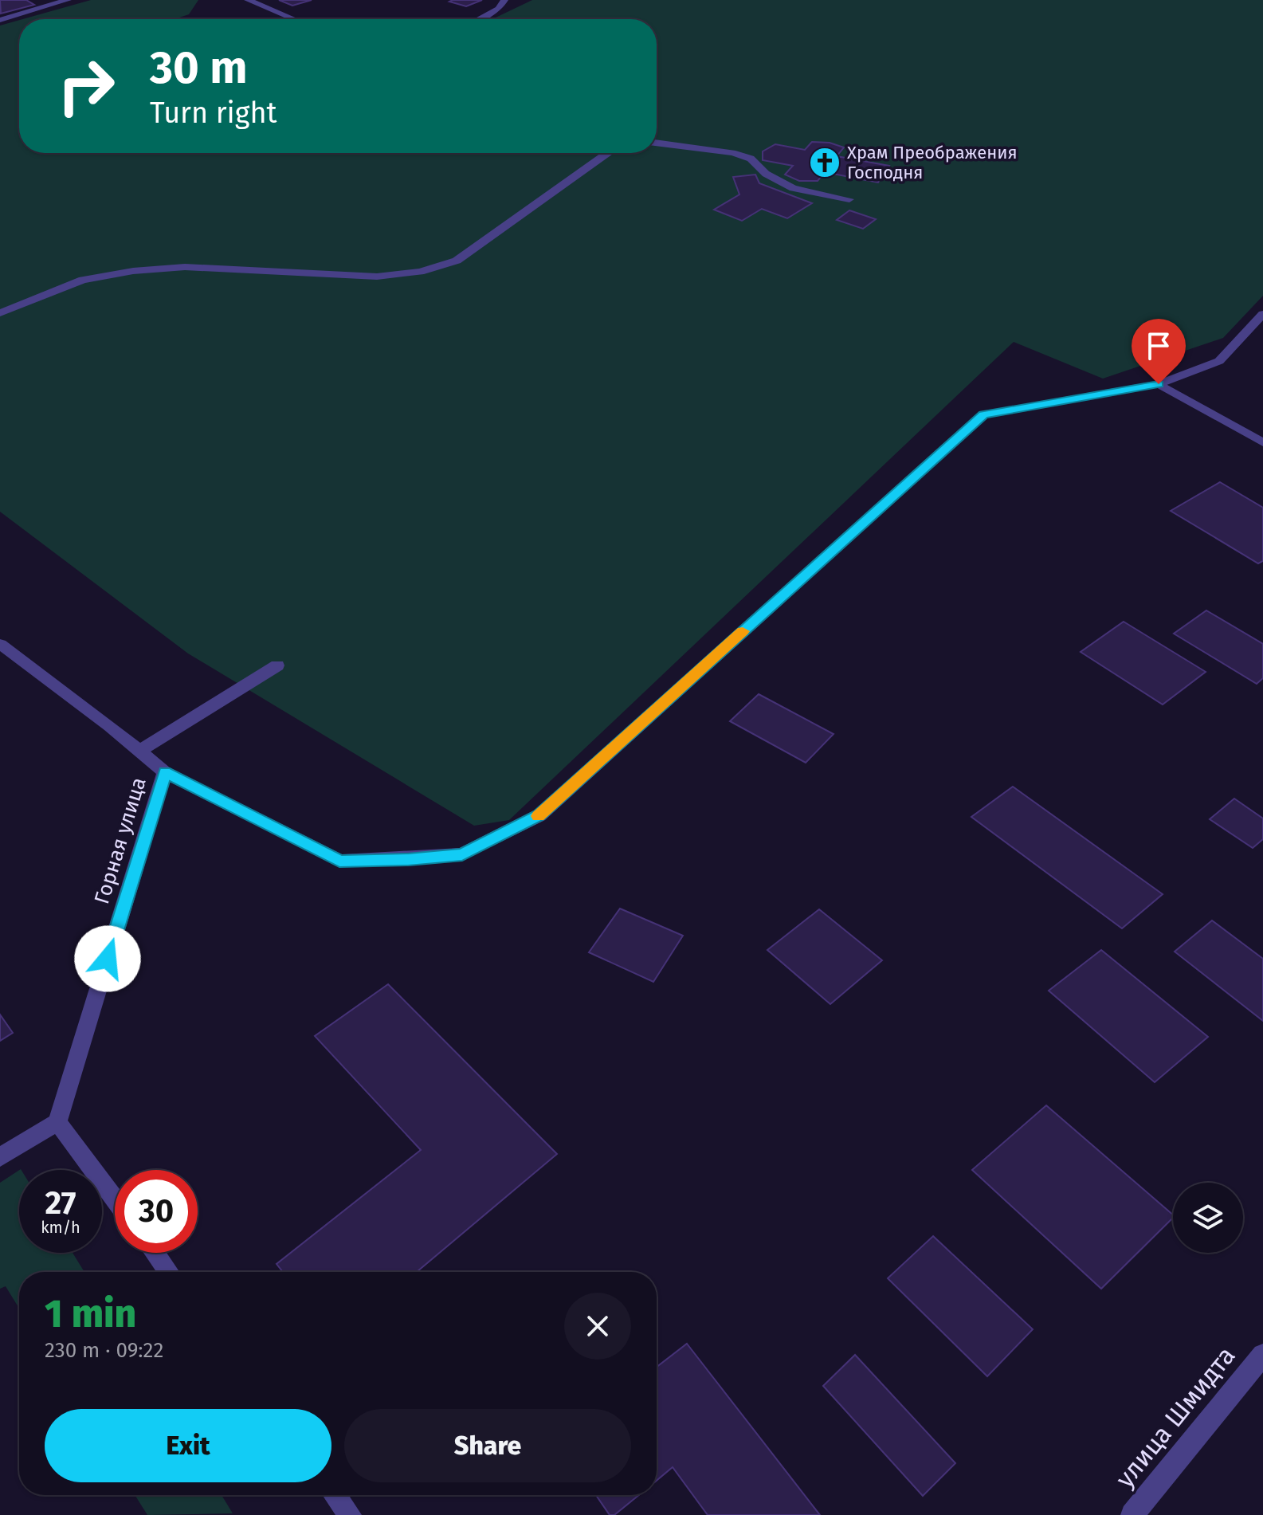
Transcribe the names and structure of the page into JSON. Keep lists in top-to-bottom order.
{
  "streets": {
    "street": ["Горная улица", "улица Шмидта"]
  },
  "places": {
    "church": ["Храм Преображения Господня"]
  },
  "page": {
    "turn": ["30 m", "Turn right"],
    "speed": "27 km/h",
    "limit": "30",
    "heading": ["1 min", "230 m · 09:22"],
    "buttons": ["Exit", "Share"]
  }
}
